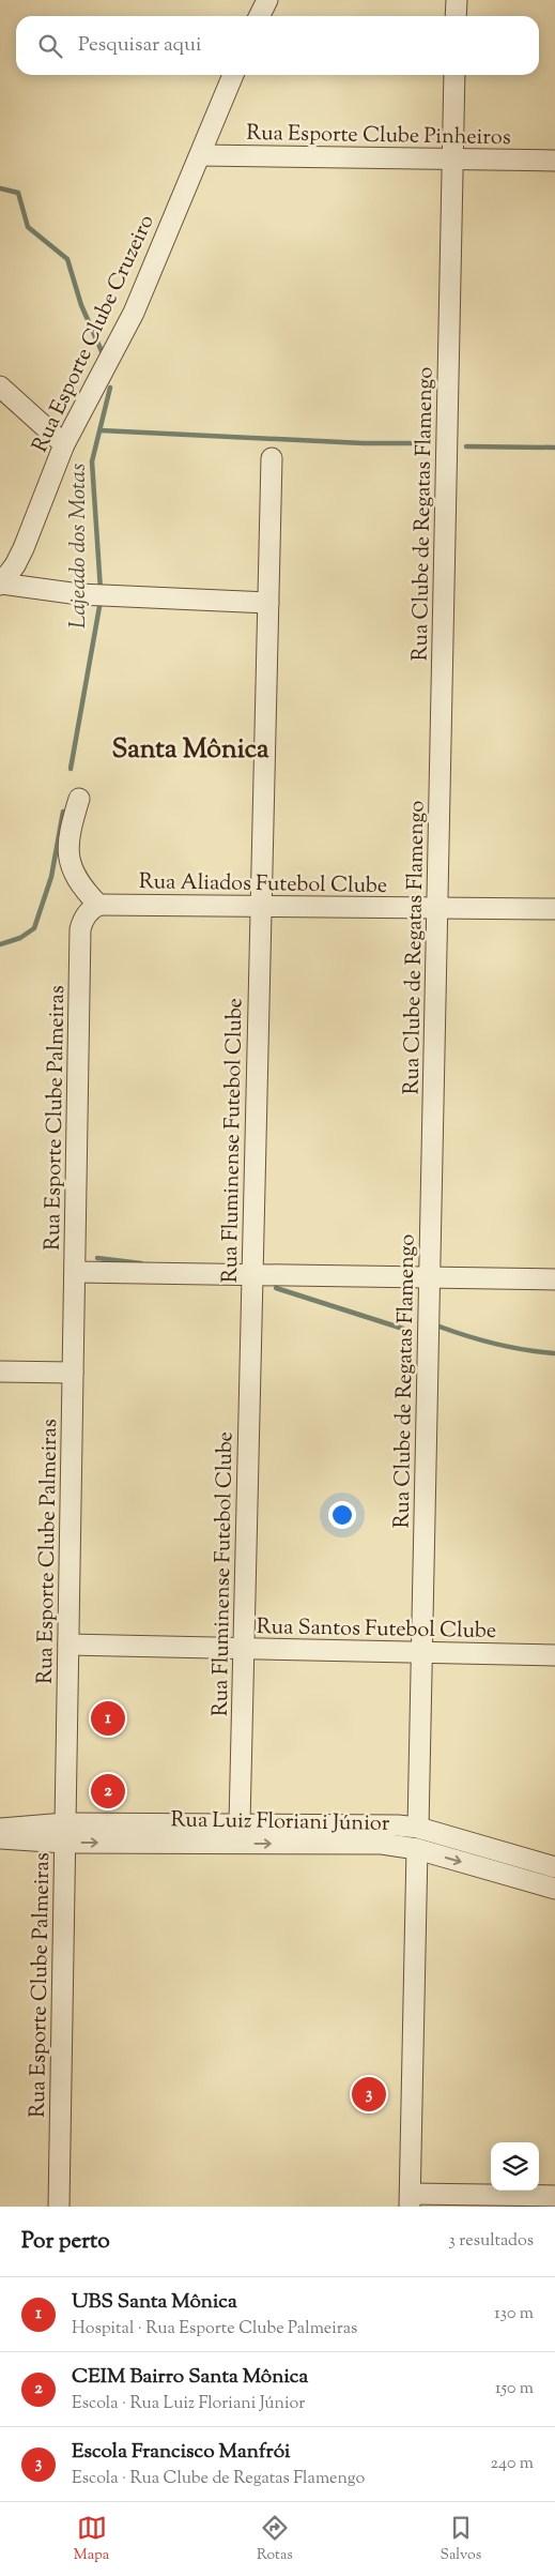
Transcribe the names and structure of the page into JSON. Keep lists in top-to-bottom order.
{
  "streets": {
    "street": [
      "Rua Esporte Clube Pinheiros",
      "Rua Esporte Clube Cruzeiro",
      "Rua Clube de Regatas Flamengo",
      "Rua Aliados Futebol Clube",
      "Rua Esporte Clube Palmeiras",
      "Rua Fluminense Futebol Clube",
      "Rua Santos Futebol Clube",
      "Rua Luiz Floriani Júnior"
    ]
  },
  "crossings": [
    ["Rua Esporte Clube Pinheiros", "Rua Esporte Clube Cruzeiro"],
    ["Rua Esporte Clube Pinheiros", "Rua Clube de Regatas Flamengo"],
    ["Rua Clube de Regatas Flamengo", "Rua Aliados Futebol Clube"],
    ["Rua Clube de Regatas Flamengo", "Rua Santos Futebol Clube"],
    ["Rua Clube de Regatas Flamengo", "Rua Luiz Floriani Júnior"],
    ["Rua Aliados Futebol Clube", "Rua Esporte Clube Palmeiras"],
    ["Rua Aliados Futebol Clube", "Rua Fluminense Futebol Clube"],
    ["Rua Esporte Clube Palmeiras", "Rua Santos Futebol Clube"],
    ["Rua Esporte Clube Palmeiras", "Rua Luiz Floriani Júnior"],
    ["Rua Fluminense Futebol Clube", "Rua Santos Futebol Clube"],
    ["Rua Fluminense Futebol Clube", "Rua Luiz Floriani Júnior"]
  ],
  "districts": ["Santa Mônica"],
  "water": ["Lajeado dos Motas"],
  "page": {
    "search": "Pesquisar aqui",
    "pins": ["1", "2", "3"],
    "heading": ["Por perto", "3 resultados"],
    "list": [
      {
        "mark": "1",
        "name": "UBS Santa Mônica",
        "note": "Hospital · Rua Esporte Clube Palmeiras",
        "value": "130 m"
      },
      {
        "mark": "2",
        "name": "CEIM Bairro Santa Mônica",
        "note": "Escola · Rua Luiz Floriani Júnior",
        "value": "150 m"
      },
      {
        "mark": "3",
        "name": "Escola Francisco Manfrói",
        "note": "Escola · Rua Clube de Regatas Flamengo",
        "value": "240 m"
      }
    ],
    "nav": ["Mapa", "Rotas", "Salvos"]
  }
}
